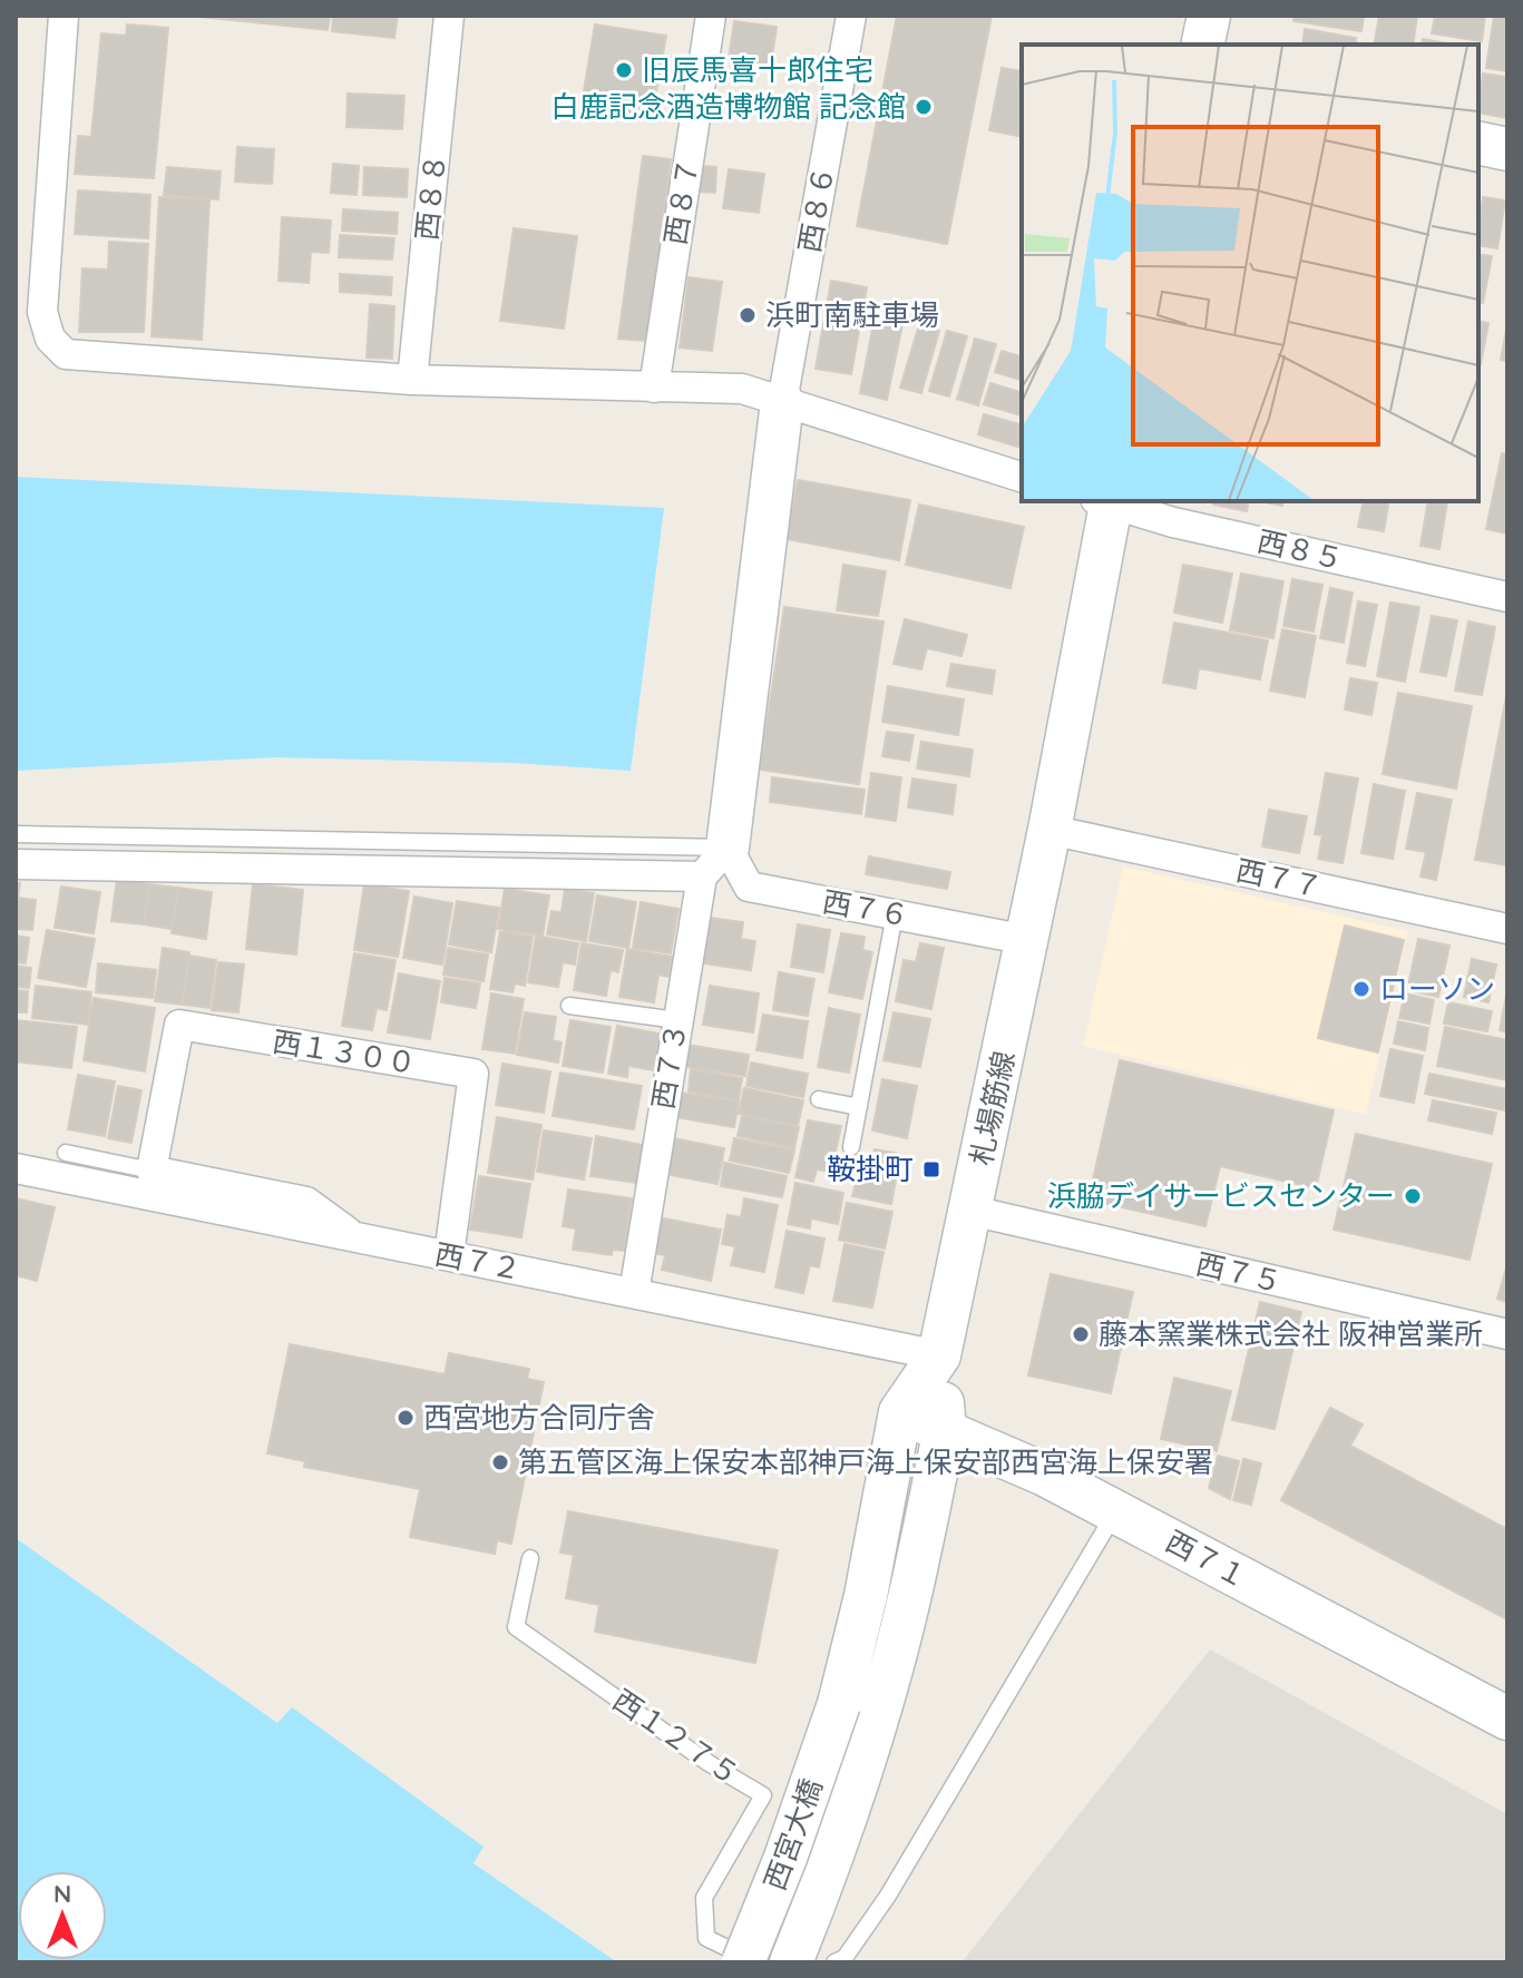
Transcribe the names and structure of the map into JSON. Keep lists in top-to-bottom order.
{
  "streets": {
    "street": [
      "西８８",
      "西８７",
      "西８６",
      "西８５",
      "西７７",
      "西７６",
      "西１３００",
      "西７３",
      "札場筋線",
      "西７２",
      "西７５",
      "西７１",
      "西宮大橋"
    ],
    "lane": ["西１２７５"]
  },
  "crossings": [
    ["西８５", "札場筋線"],
    ["西７７", "札場筋線"],
    ["西７６", "西７３"],
    ["西７６", "札場筋線"],
    ["西１３００", "西７２"],
    ["西７３", "西７２"],
    ["札場筋線", "西７２"],
    ["札場筋線", "西７５"],
    ["札場筋線", "西７１"],
    ["札場筋線", "西宮大橋"]
  ],
  "places": {
    "other": [
      "旧辰馬喜十郎住宅",
      "白鹿記念酒造博物館 記念館",
      "浜町南駐車場",
      "ローソン",
      "浜脇デイサービスセンター",
      "藤本窯業株式会社 阪神営業所",
      "西宮地方合同庁舎",
      "第五管区海上保安本部神戸海上保安部西宮海上保安署"
    ],
    "transit": ["鞍掛町"]
  },
  "north": "top"
}
